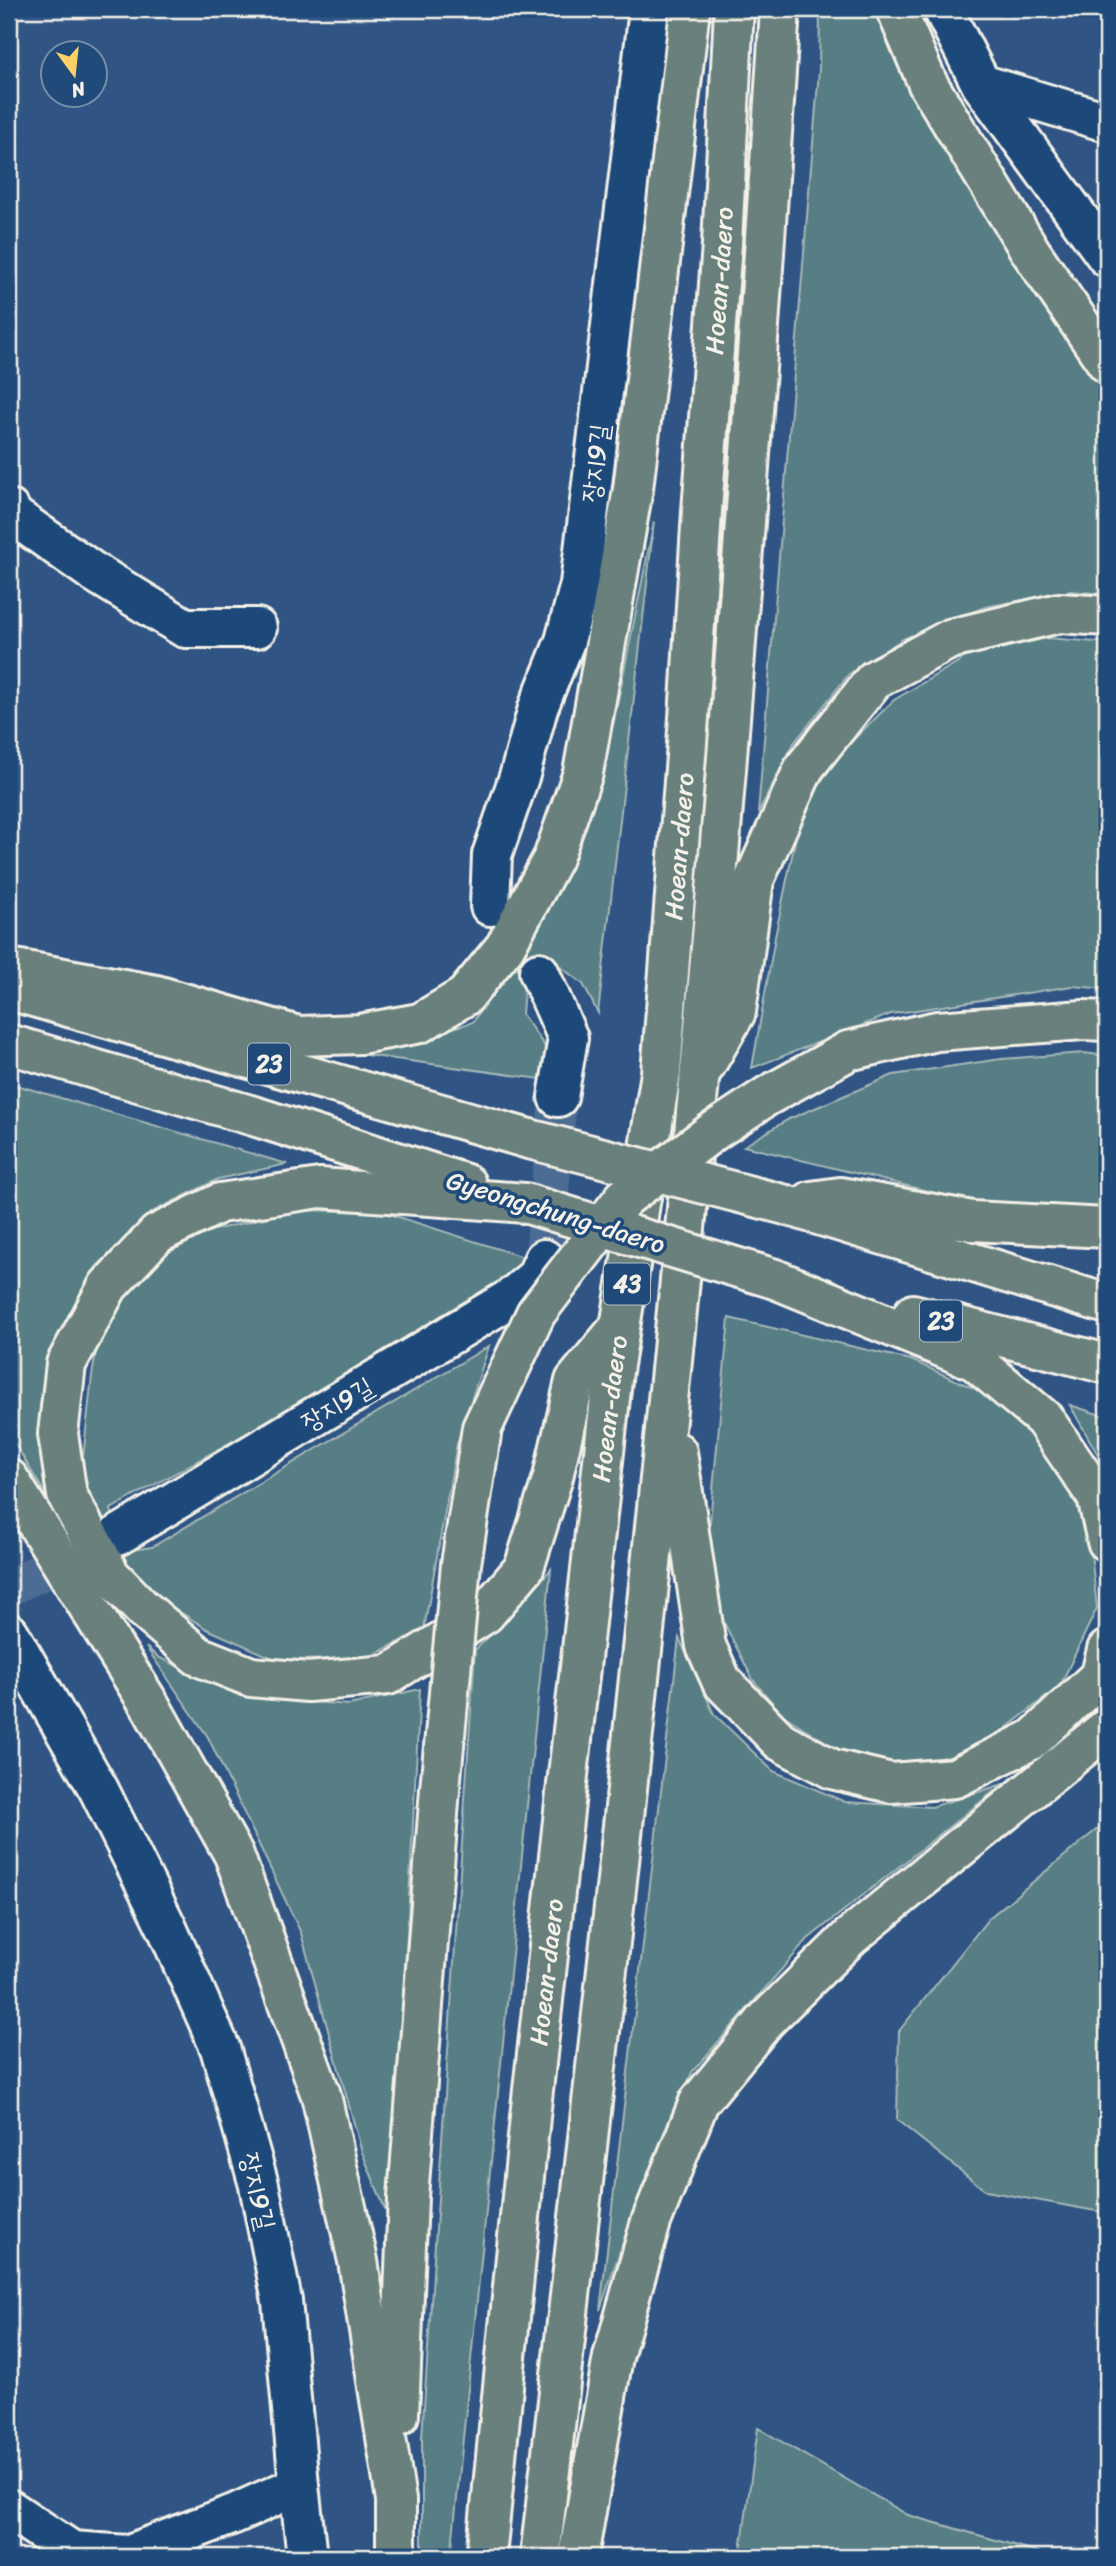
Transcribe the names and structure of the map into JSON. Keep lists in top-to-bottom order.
{
  "streets": {
    "main road": [
      "Hoean-daero",
      "23",
      "Gyeongchung-daero",
      "43"
    ],
    "street": ["장지9길"]
  },
  "north": "bottom"
}
